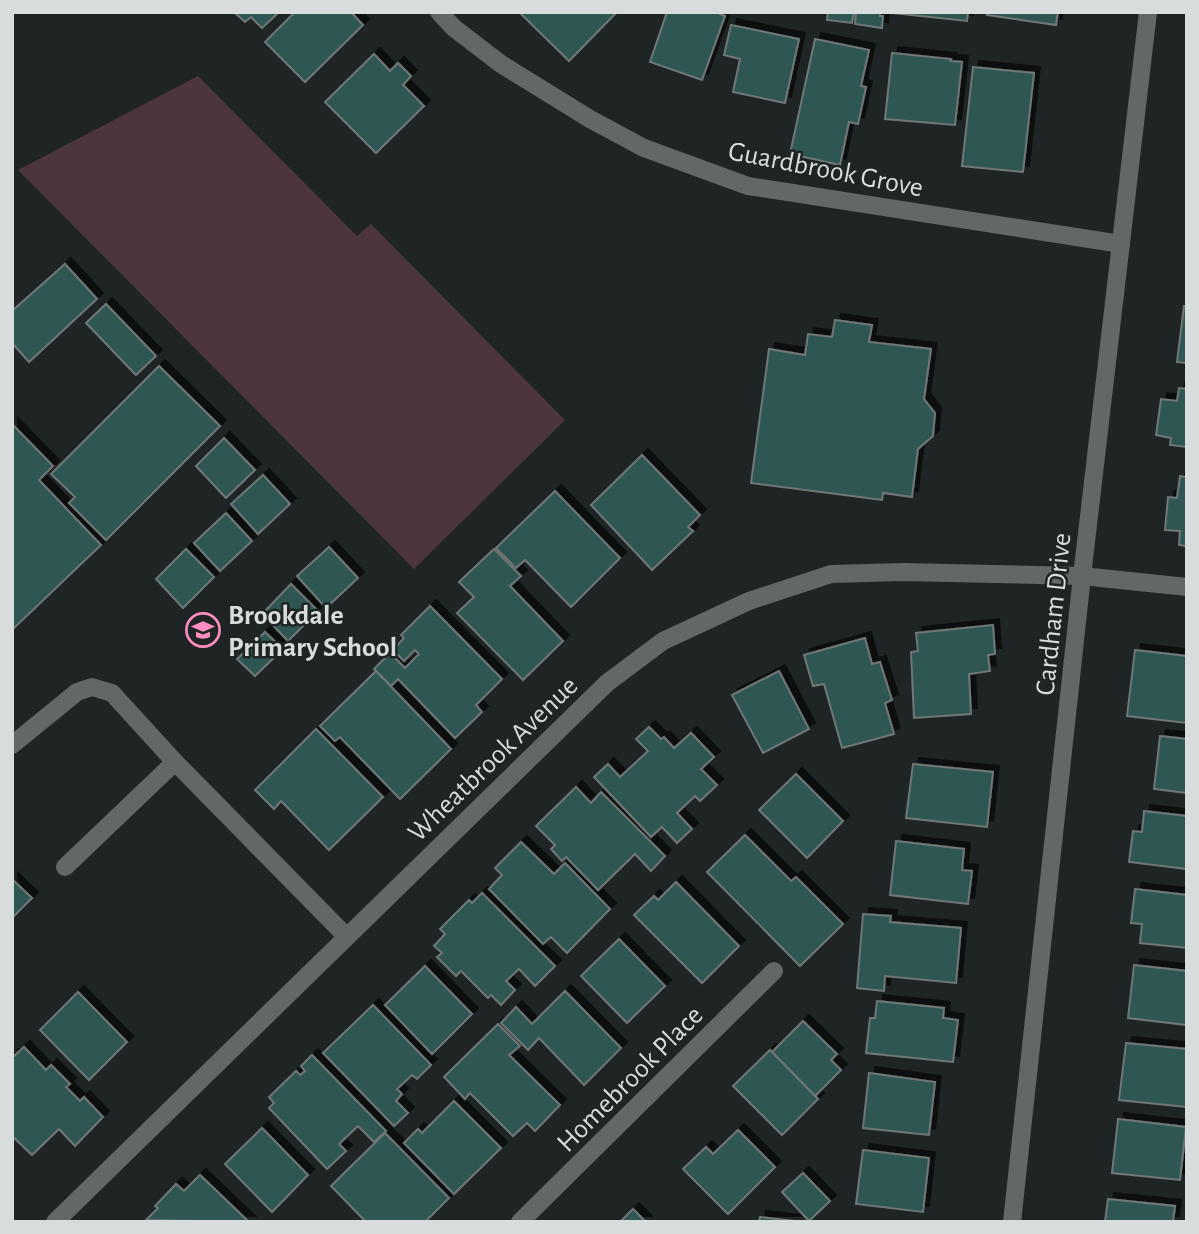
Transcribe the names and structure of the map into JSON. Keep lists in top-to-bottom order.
{
  "streets": {
    "street": [
      "Guardbrook Grove",
      "Cardham Drive",
      "Wheatbrook Avenue",
      "Homebrook Place"
    ]
  },
  "crossings": [
    ["Guardbrook Grove", "Cardham Drive"],
    ["Cardham Drive", "Wheatbrook Avenue"]
  ],
  "places": {
    "school or university": ["Brookdale Primary School"]
  }
}
